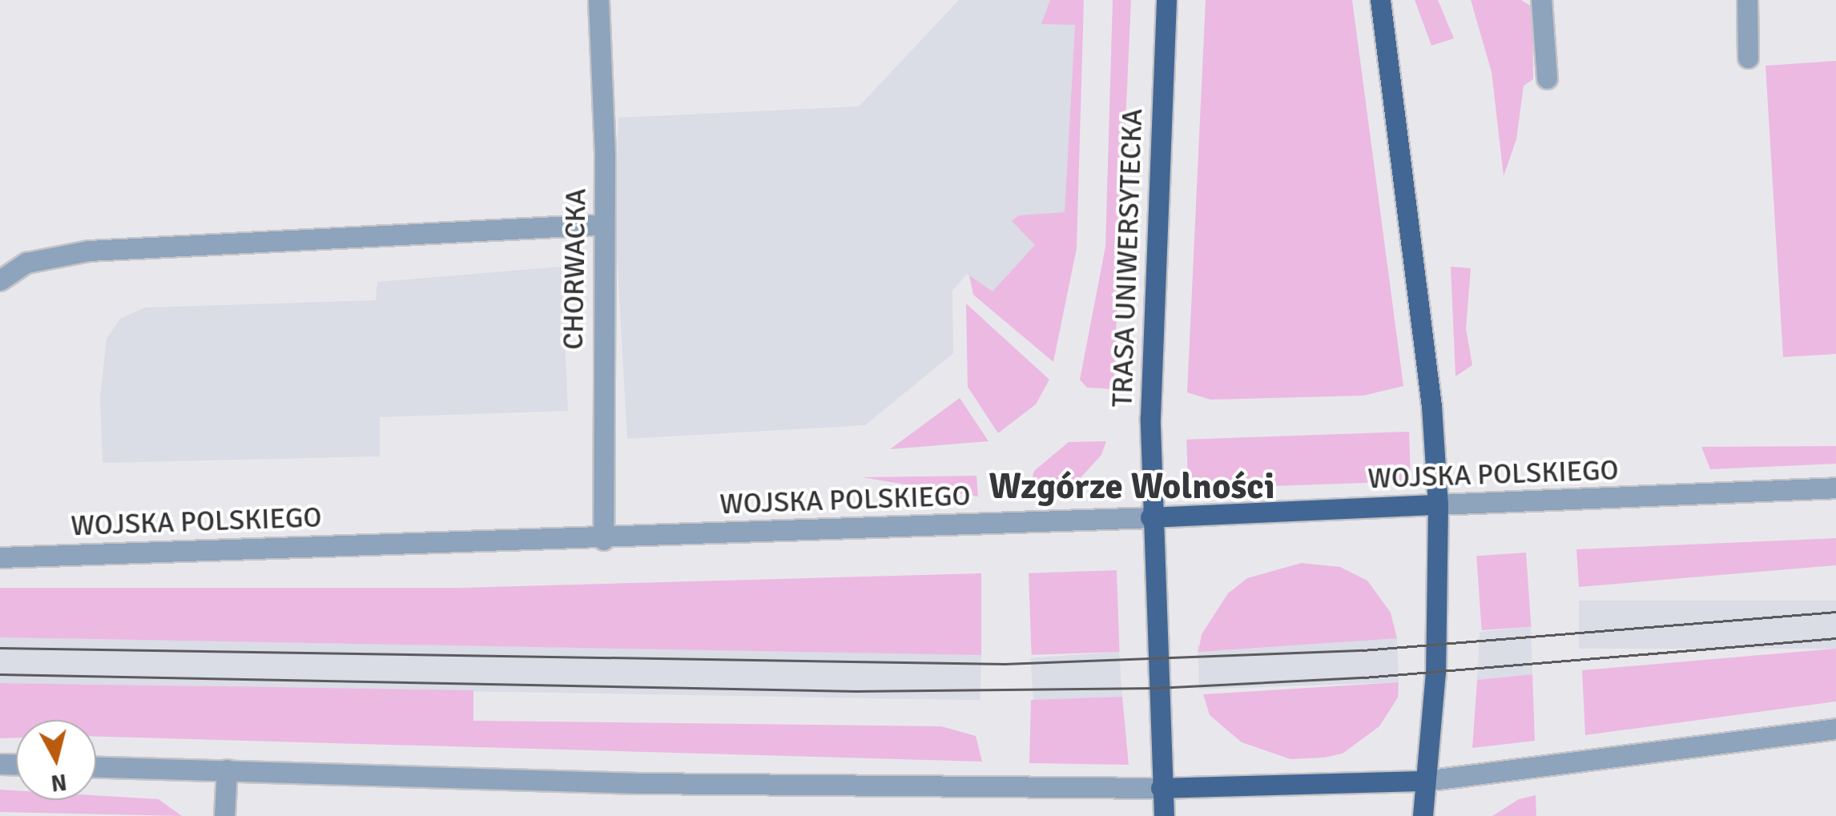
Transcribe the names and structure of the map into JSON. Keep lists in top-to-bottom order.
{
  "streets": {
    "main road": ["TRASA UNIWERSYTECKA", "WOJSKA POLSKIEGO"],
    "street": ["CHORWACKA"]
  },
  "crossings": [
    ["TRASA UNIWERSYTECKA", "WOJSKA POLSKIEGO"],
    ["CHORWACKA", "WOJSKA POLSKIEGO"]
  ],
  "districts": ["Wzgórze Wolności"],
  "north": "bottom"
}
